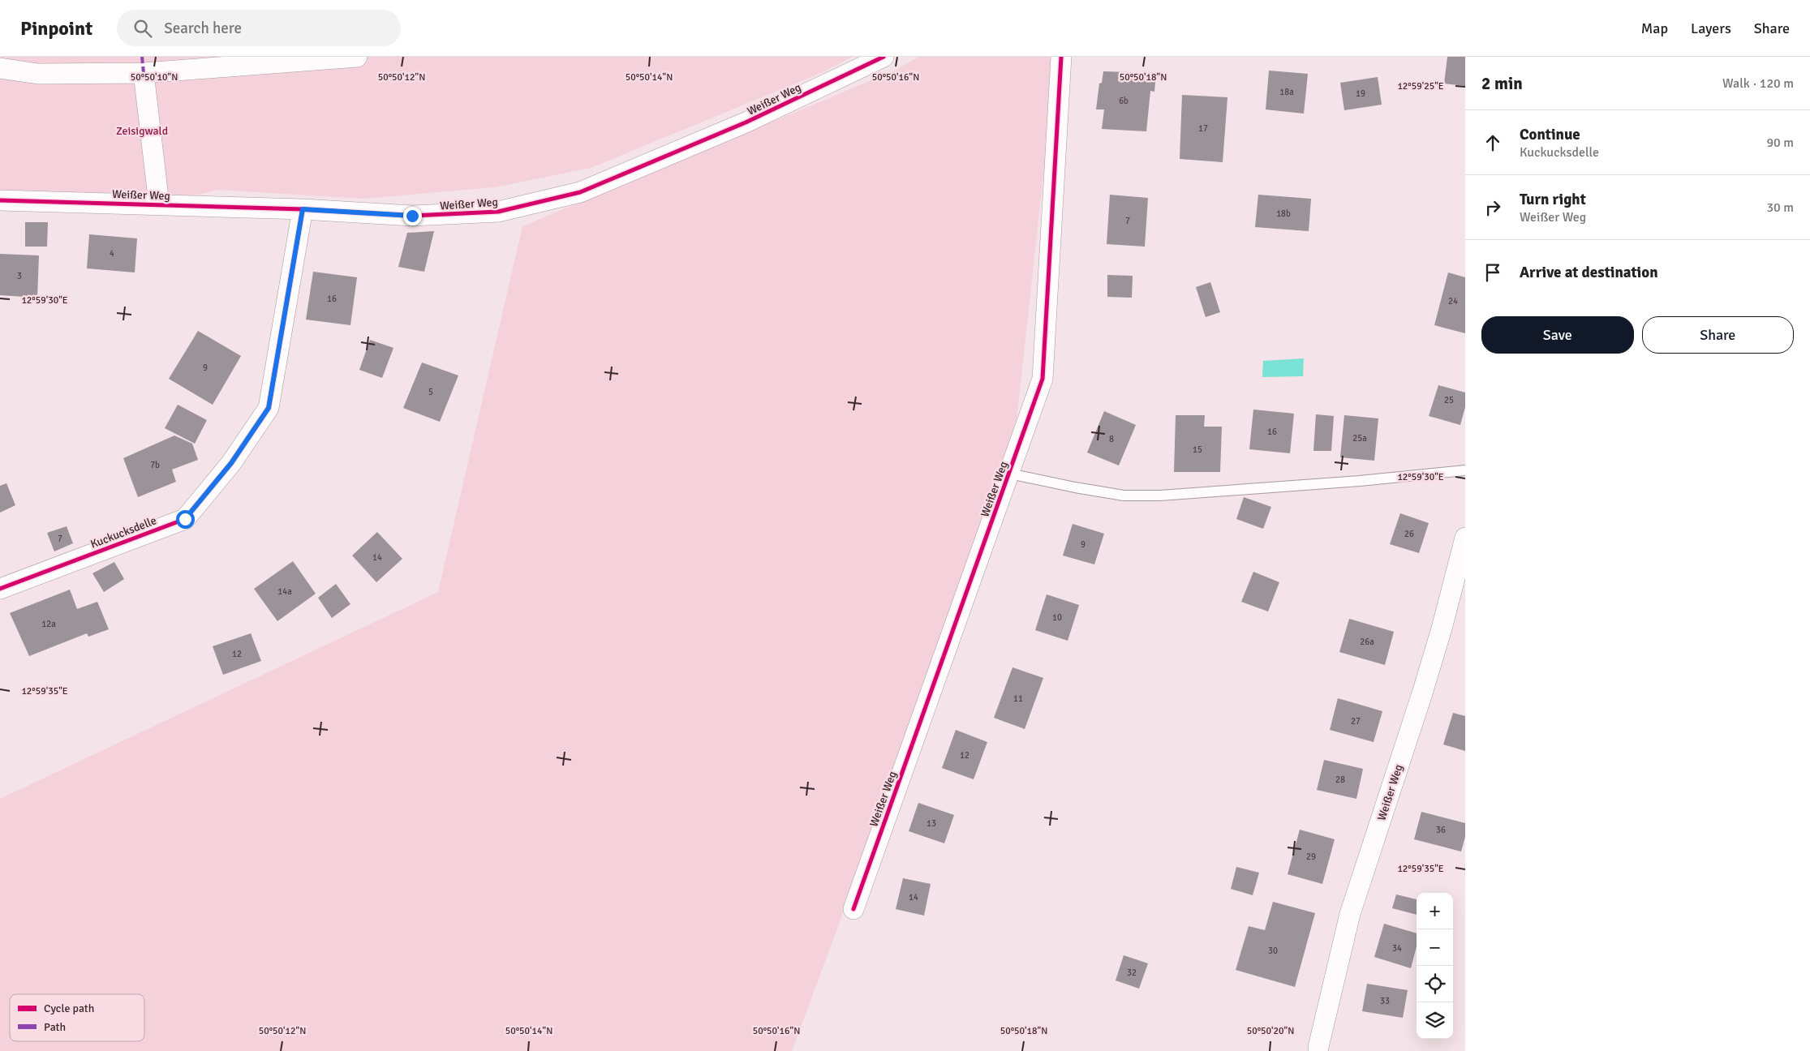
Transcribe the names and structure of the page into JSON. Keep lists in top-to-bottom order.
{
  "streets": {
    "street": ["Weißer Weg", "Kuckucksdelle"]
  },
  "crossings": [
    ["Weißer Weg", "Kuckucksdelle"]
  ],
  "parks": ["Zeisigwald"],
  "house_numbers": [
    "18a",
    "19",
    "6b",
    "17",
    "18b",
    "7",
    "4",
    "3",
    "16",
    "24",
    "9",
    "5",
    "25",
    "16",
    "25a",
    "8",
    "15",
    "7b",
    "26",
    "7",
    "9",
    "14",
    "14a",
    "10",
    "12a",
    "26a",
    "12",
    "11",
    "27",
    "12",
    "28",
    "13",
    "36",
    "29",
    "14",
    "34",
    "30",
    "32",
    "33"
  ],
  "legend": ["Cycle path", "Path"],
  "page": {
    "header": "Pinpoint",
    "search": "Search here",
    "nav": ["Map", "Layers", "Share"],
    "heading": ["2 min", "Walk · 120 m"],
    "list": [
      ["Continue", "Kuckucksdelle", "90 m"],
      ["Turn right", "Weißer Weg", "30 m"],
      "Arrive at destination"
    ],
    "buttons": ["Save", "Share"],
    "map_buttons": ["+", "−"]
  },
  "coordinates": [
    "50°50'10\"N",
    "50°50'12\"N",
    "50°50'14\"N",
    "50°50'16\"N",
    "50°50'18\"N",
    "12°59'25\"E",
    "12°59'30\"E",
    "12°59'35\"E",
    "50°50'20\"N"
  ]
}
